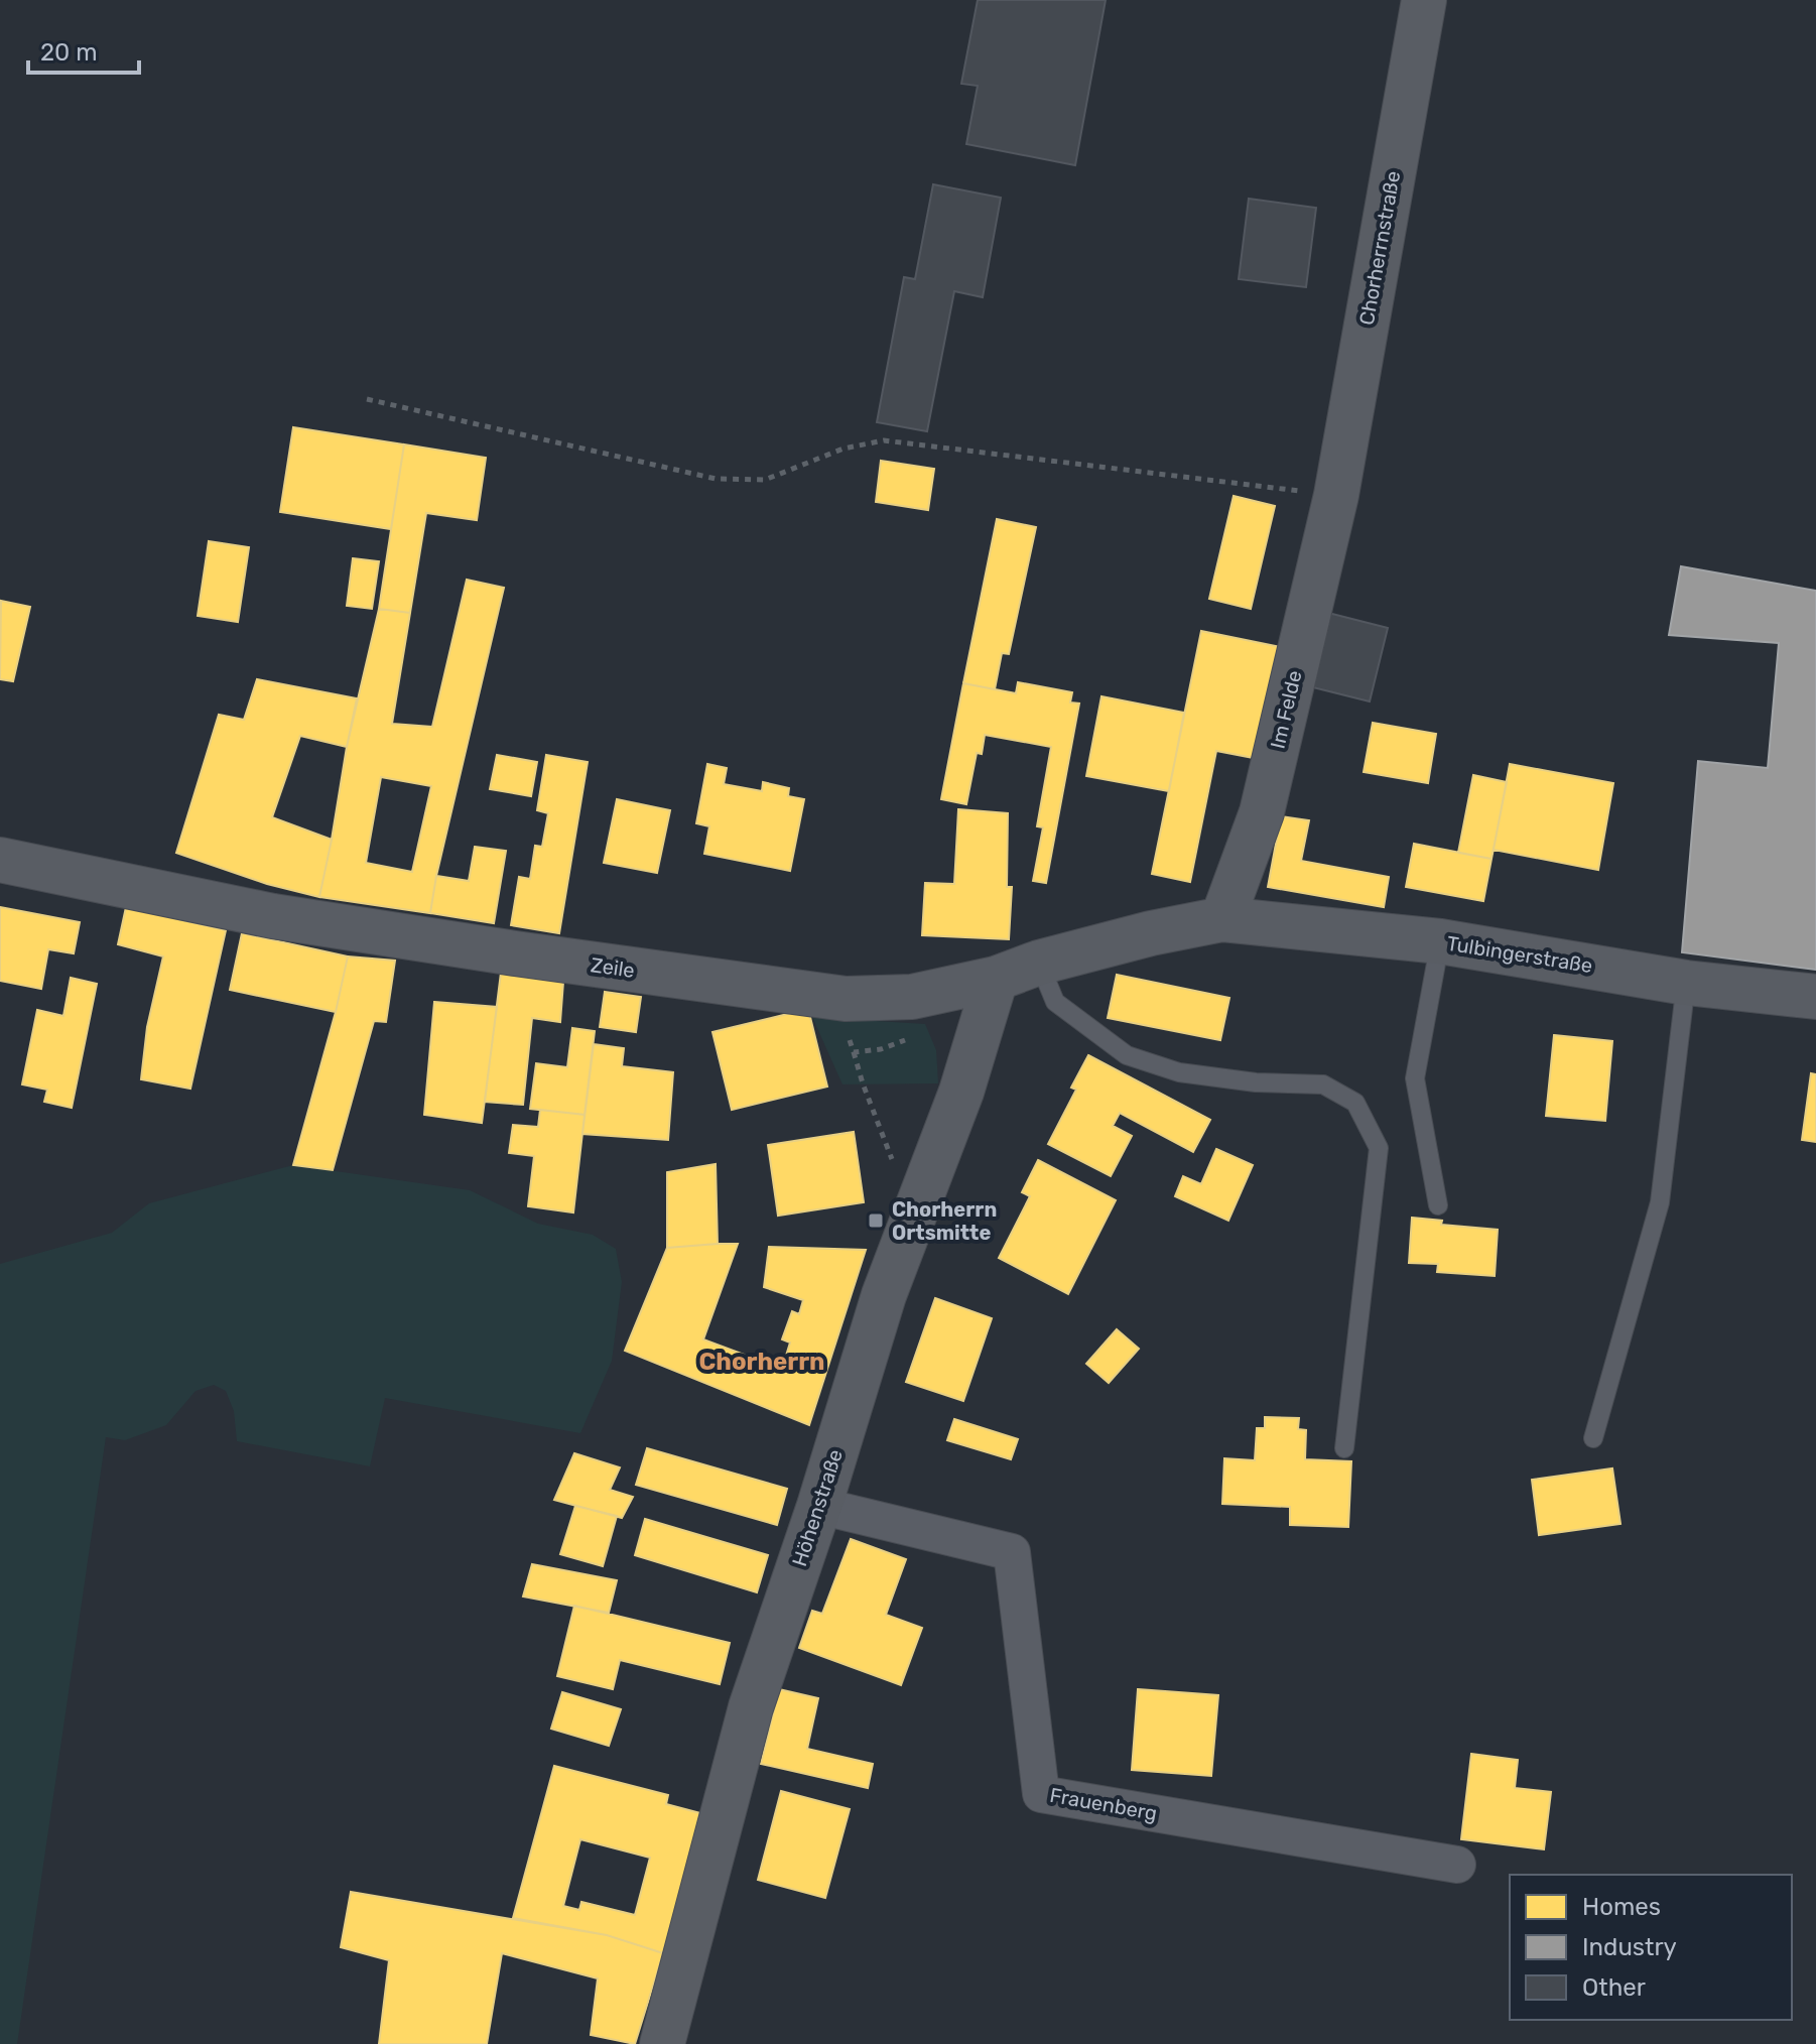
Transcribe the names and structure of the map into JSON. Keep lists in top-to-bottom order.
{
  "streets": {
    "street": [
      "Chorherrnstraße",
      "Im Felde",
      "Tulbingerstraße",
      "Zeile",
      "Höhenstraße",
      "Frauenberg"
    ]
  },
  "crossings": [
    ["Chorherrnstraße", "Im Felde"],
    ["Im Felde", "Tulbingerstraße"],
    ["Im Felde", "Zeile"],
    ["Tulbingerstraße", "Zeile"],
    ["Zeile", "Höhenstraße"],
    ["Höhenstraße", "Frauenberg"]
  ],
  "districts": ["Chorherrn"],
  "places": {
    "transit": ["Chorherrn Ortsmitte"]
  },
  "legend": ["Homes", "Industry", "Other"],
  "scale_bar": "20 m"
}
